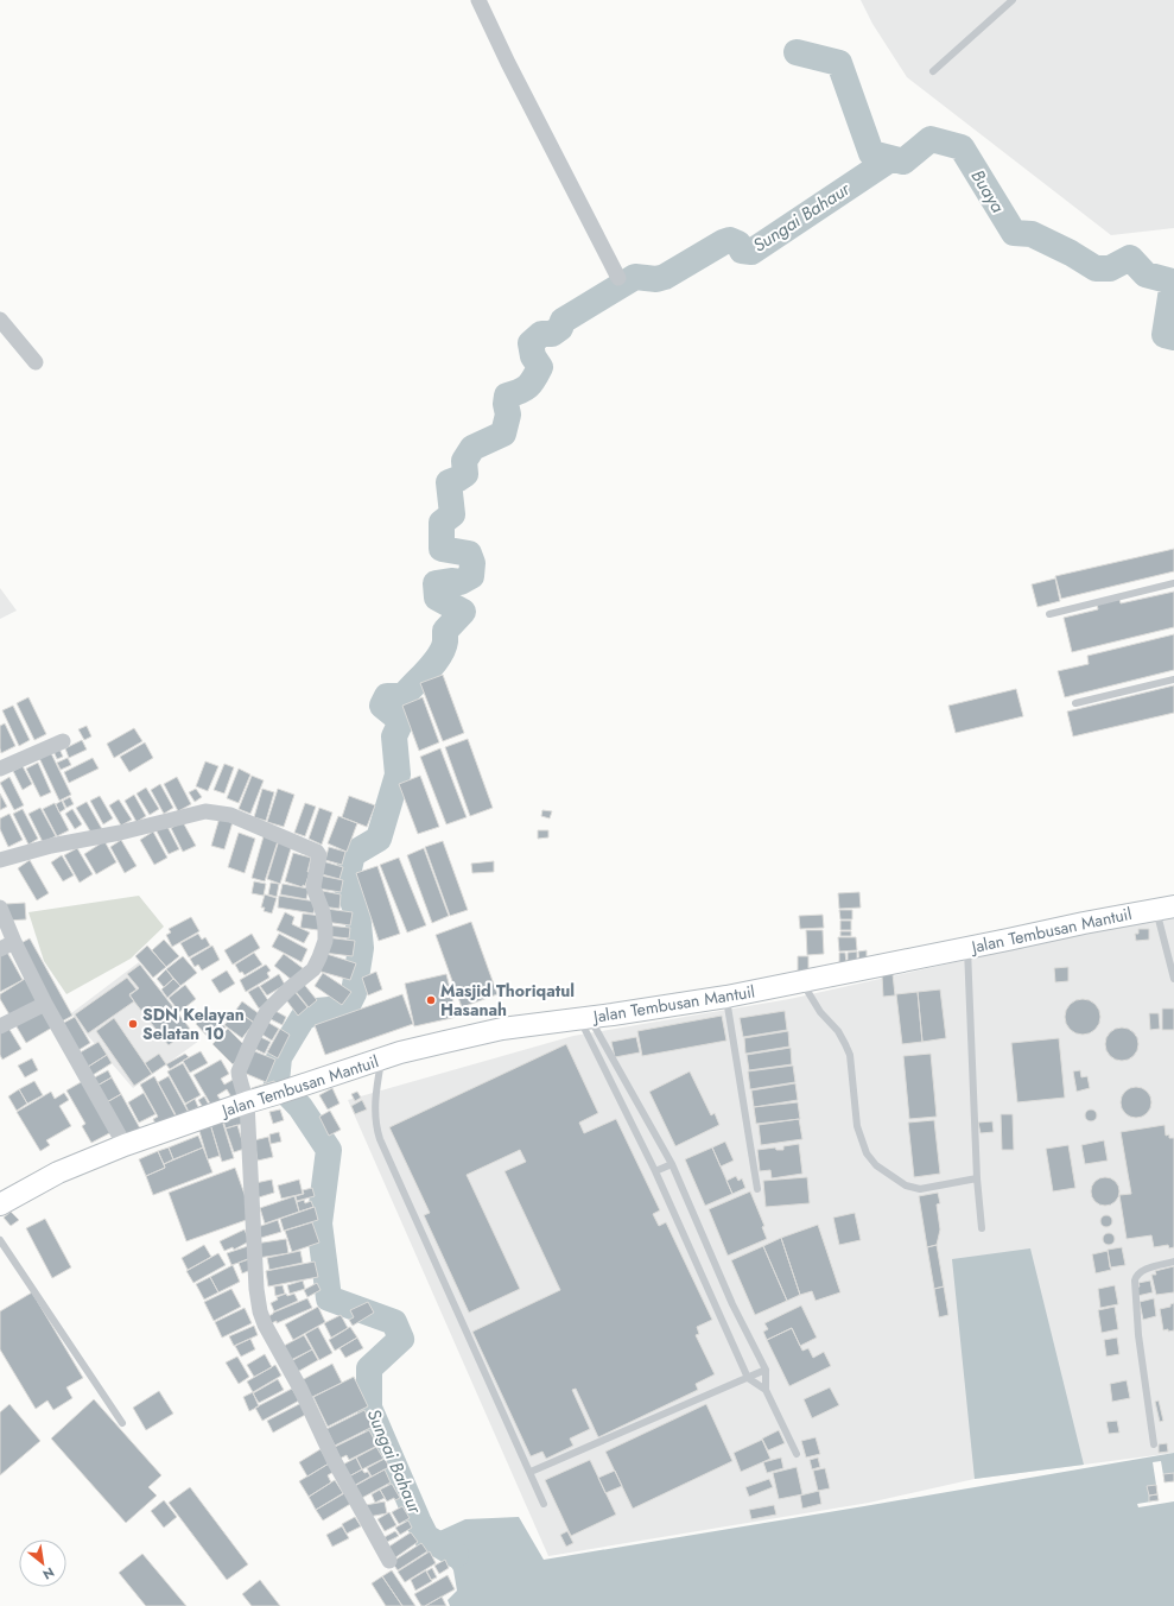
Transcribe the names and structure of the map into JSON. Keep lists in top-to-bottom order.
{
  "streets": {
    "street": ["Jalan Tembusan Mantuil"]
  },
  "water": ["Buaya", "Sungai Bahaur"],
  "places": ["Masjid Thoriqatul Hasanah", "SDN Kelayan Selatan 10"],
  "north": "bottom right"
}
